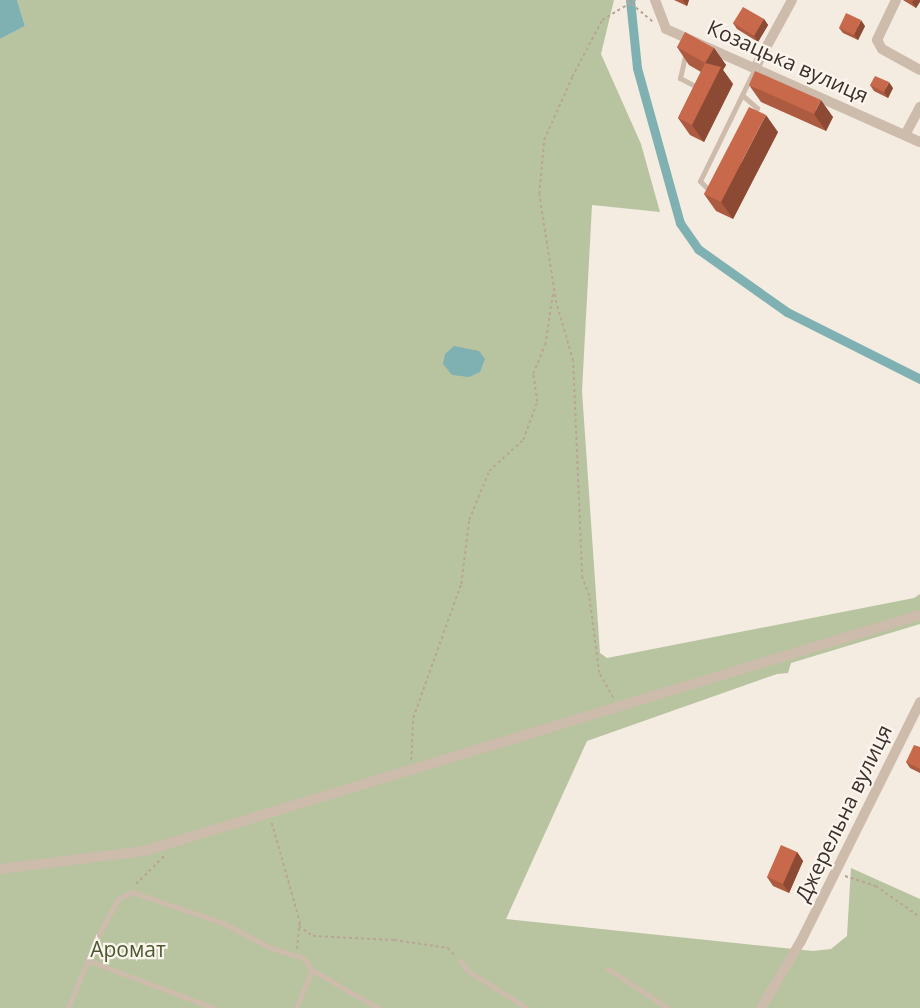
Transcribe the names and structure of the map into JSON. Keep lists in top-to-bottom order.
{
  "streets": {
    "street": ["Козацька вулиця", "Джерельна вулиця"]
  },
  "parks": ["Аромат"]
}
